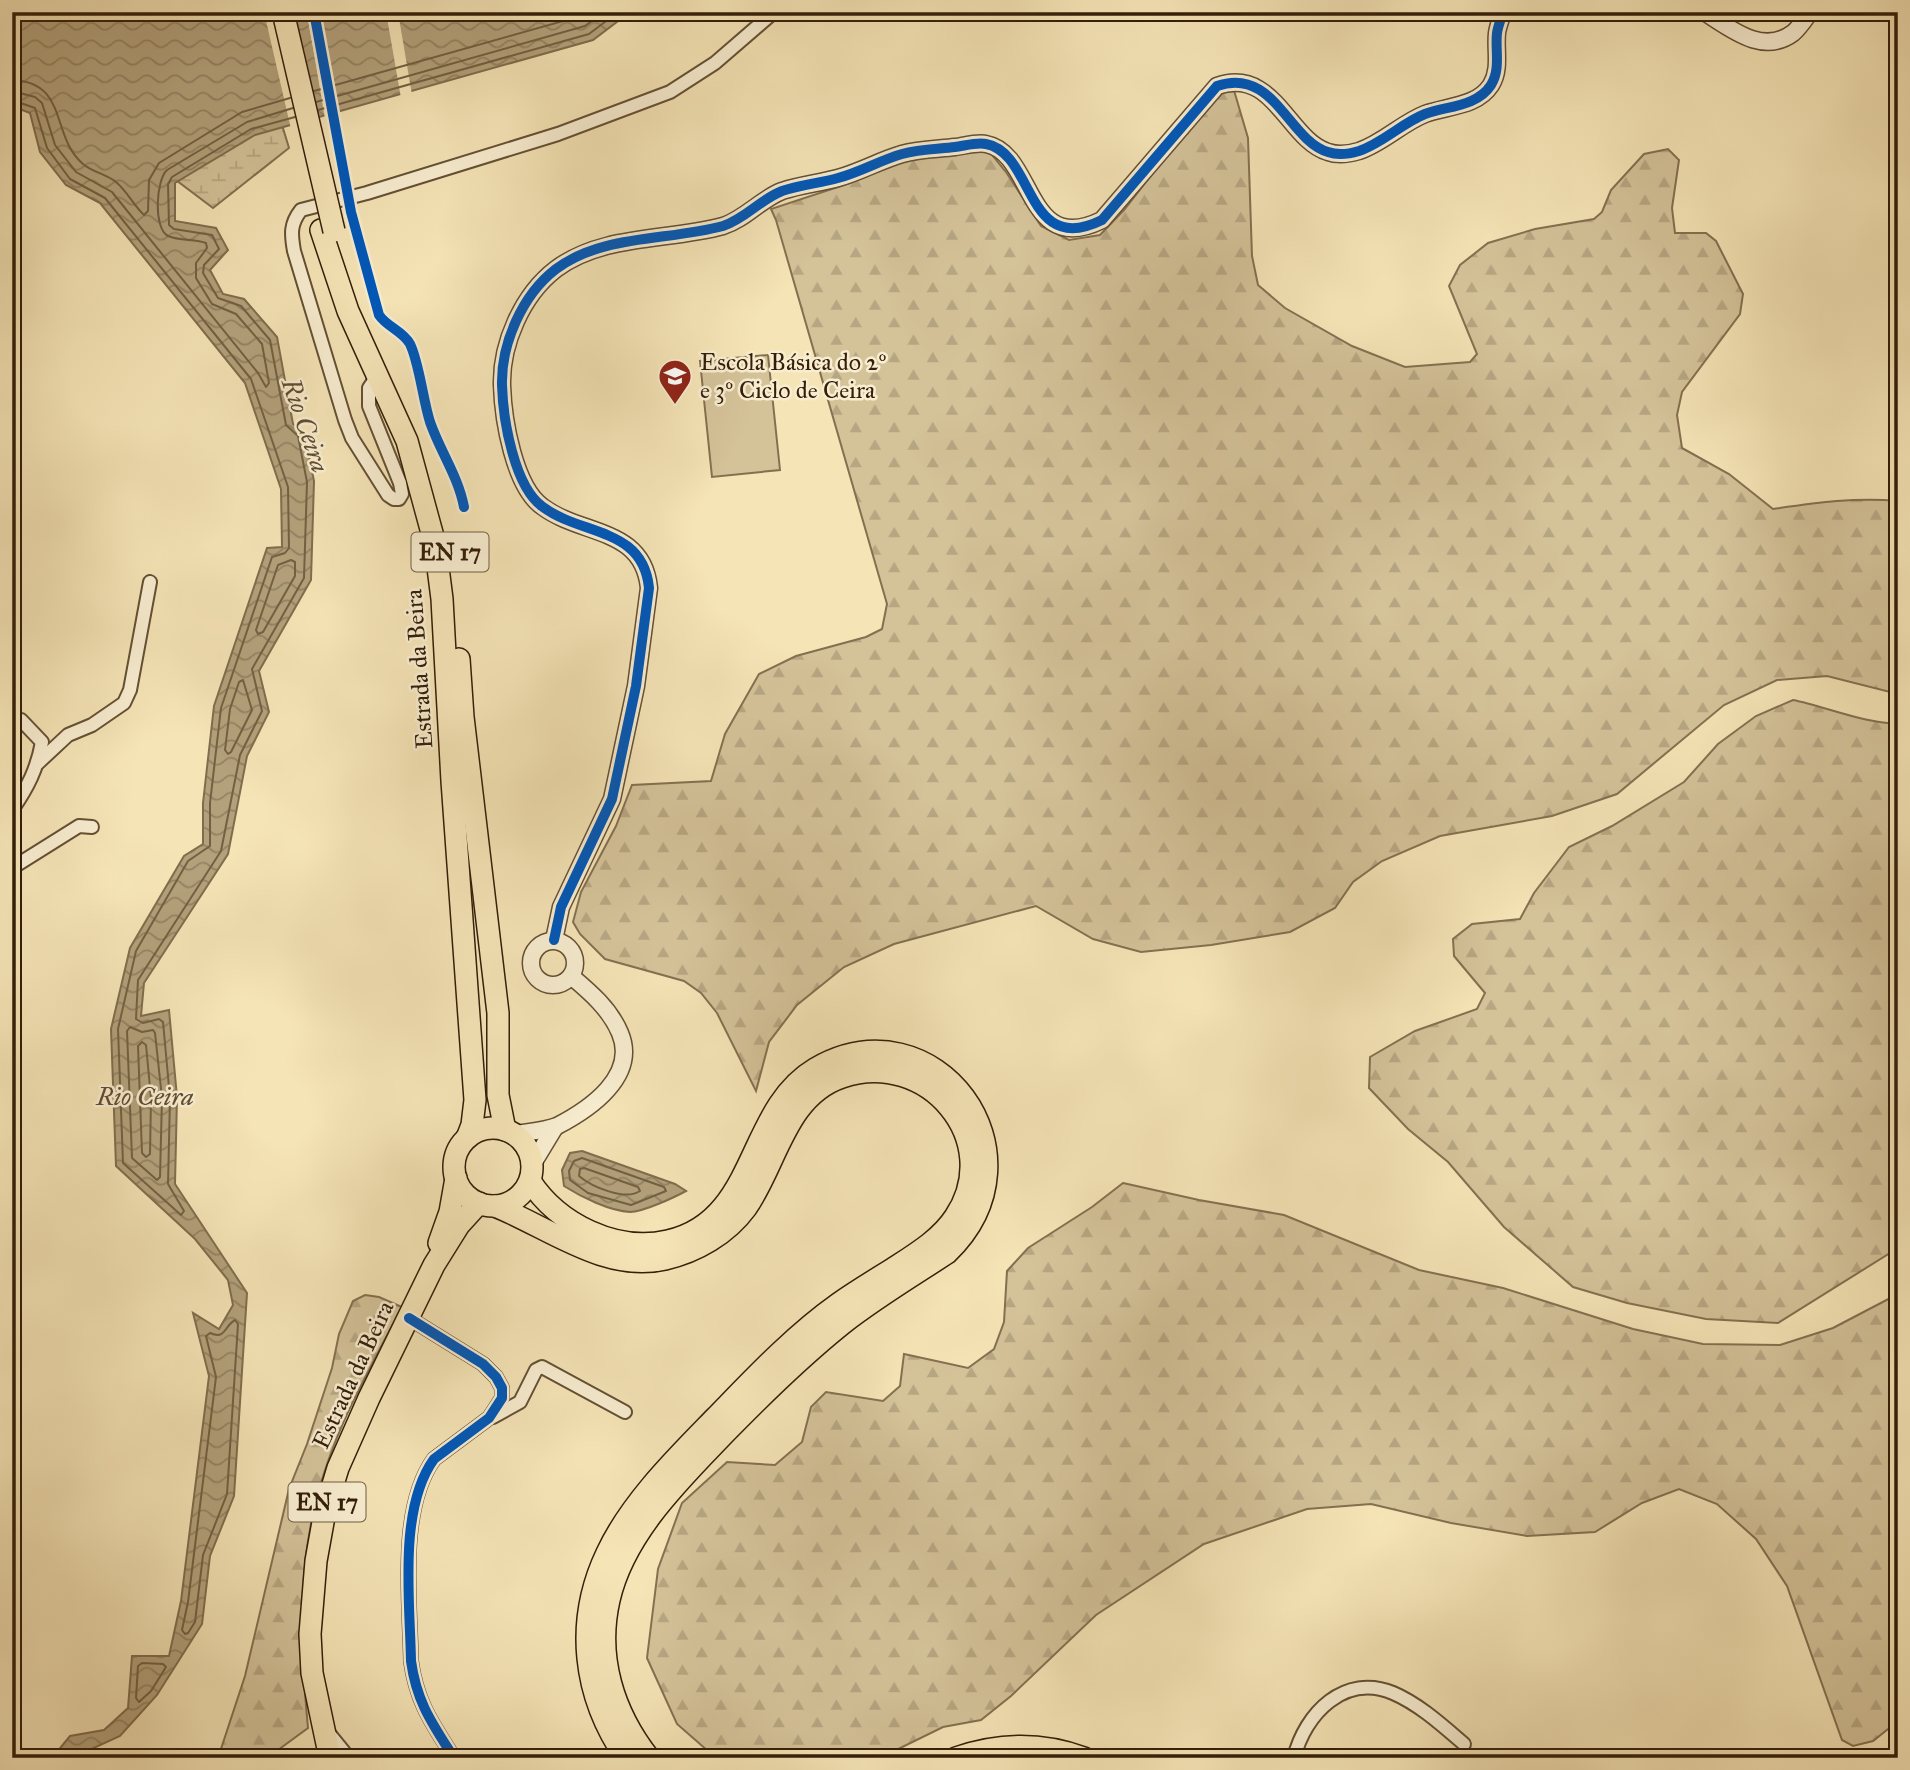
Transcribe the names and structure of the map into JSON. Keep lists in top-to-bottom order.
{
  "streets": {
    "main road": ["EN 17", "Estrada da Beira"]
  },
  "water": ["Rio Ceira"],
  "places": {
    "school or university": ["Escola Básica do 2º e 3º Ciclo de Ceira"]
  }
}
